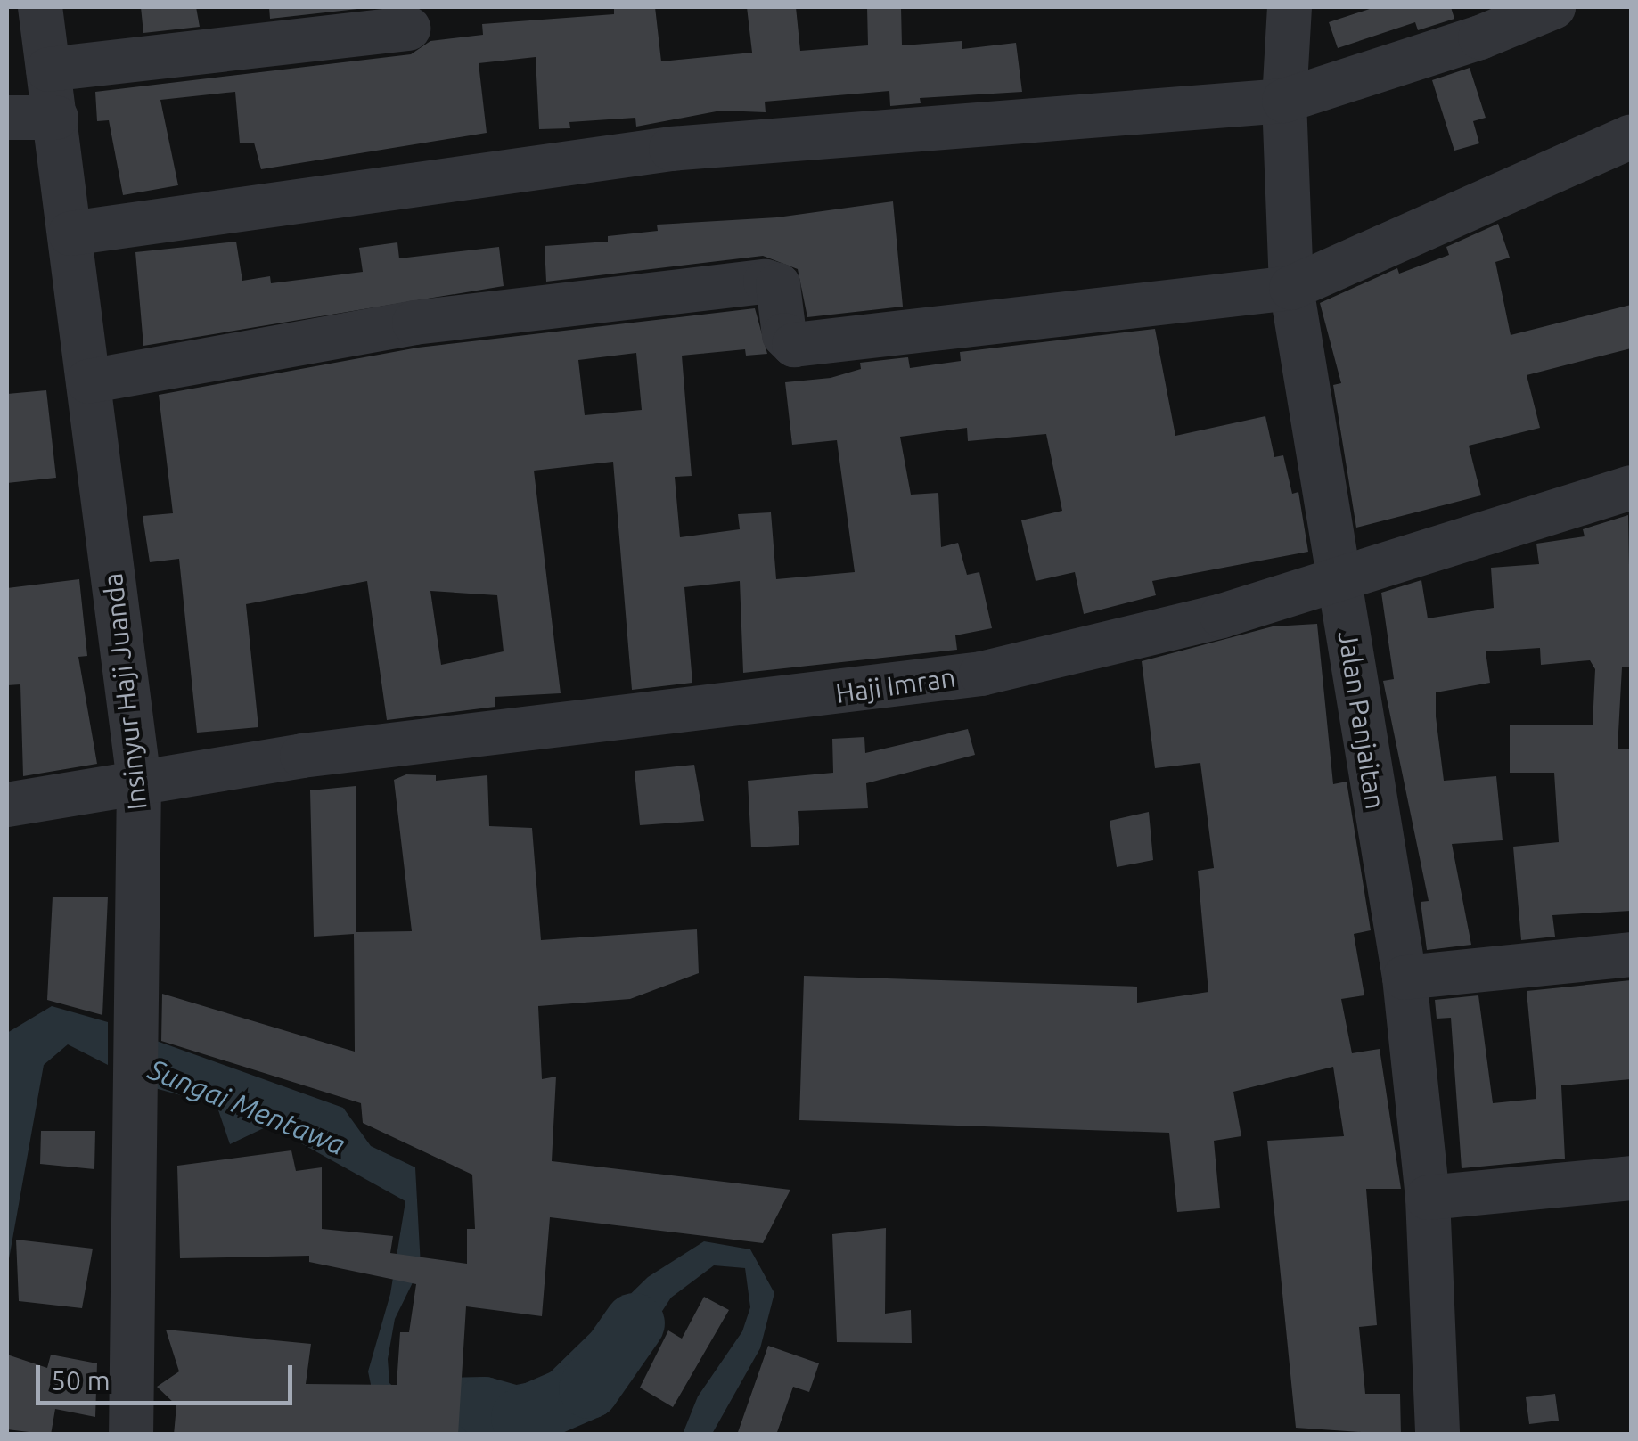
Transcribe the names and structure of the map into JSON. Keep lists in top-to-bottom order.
{
  "streets": {
    "street": ["Haji Imran", "Insinyur Haji Juanda", "Jalan Panjaitan"]
  },
  "crossings": [
    ["Haji Imran", "Insinyur Haji Juanda"],
    ["Haji Imran", "Jalan Panjaitan"]
  ],
  "water": ["Sungai Mentawa"],
  "scale_bar": "50 m"
}
